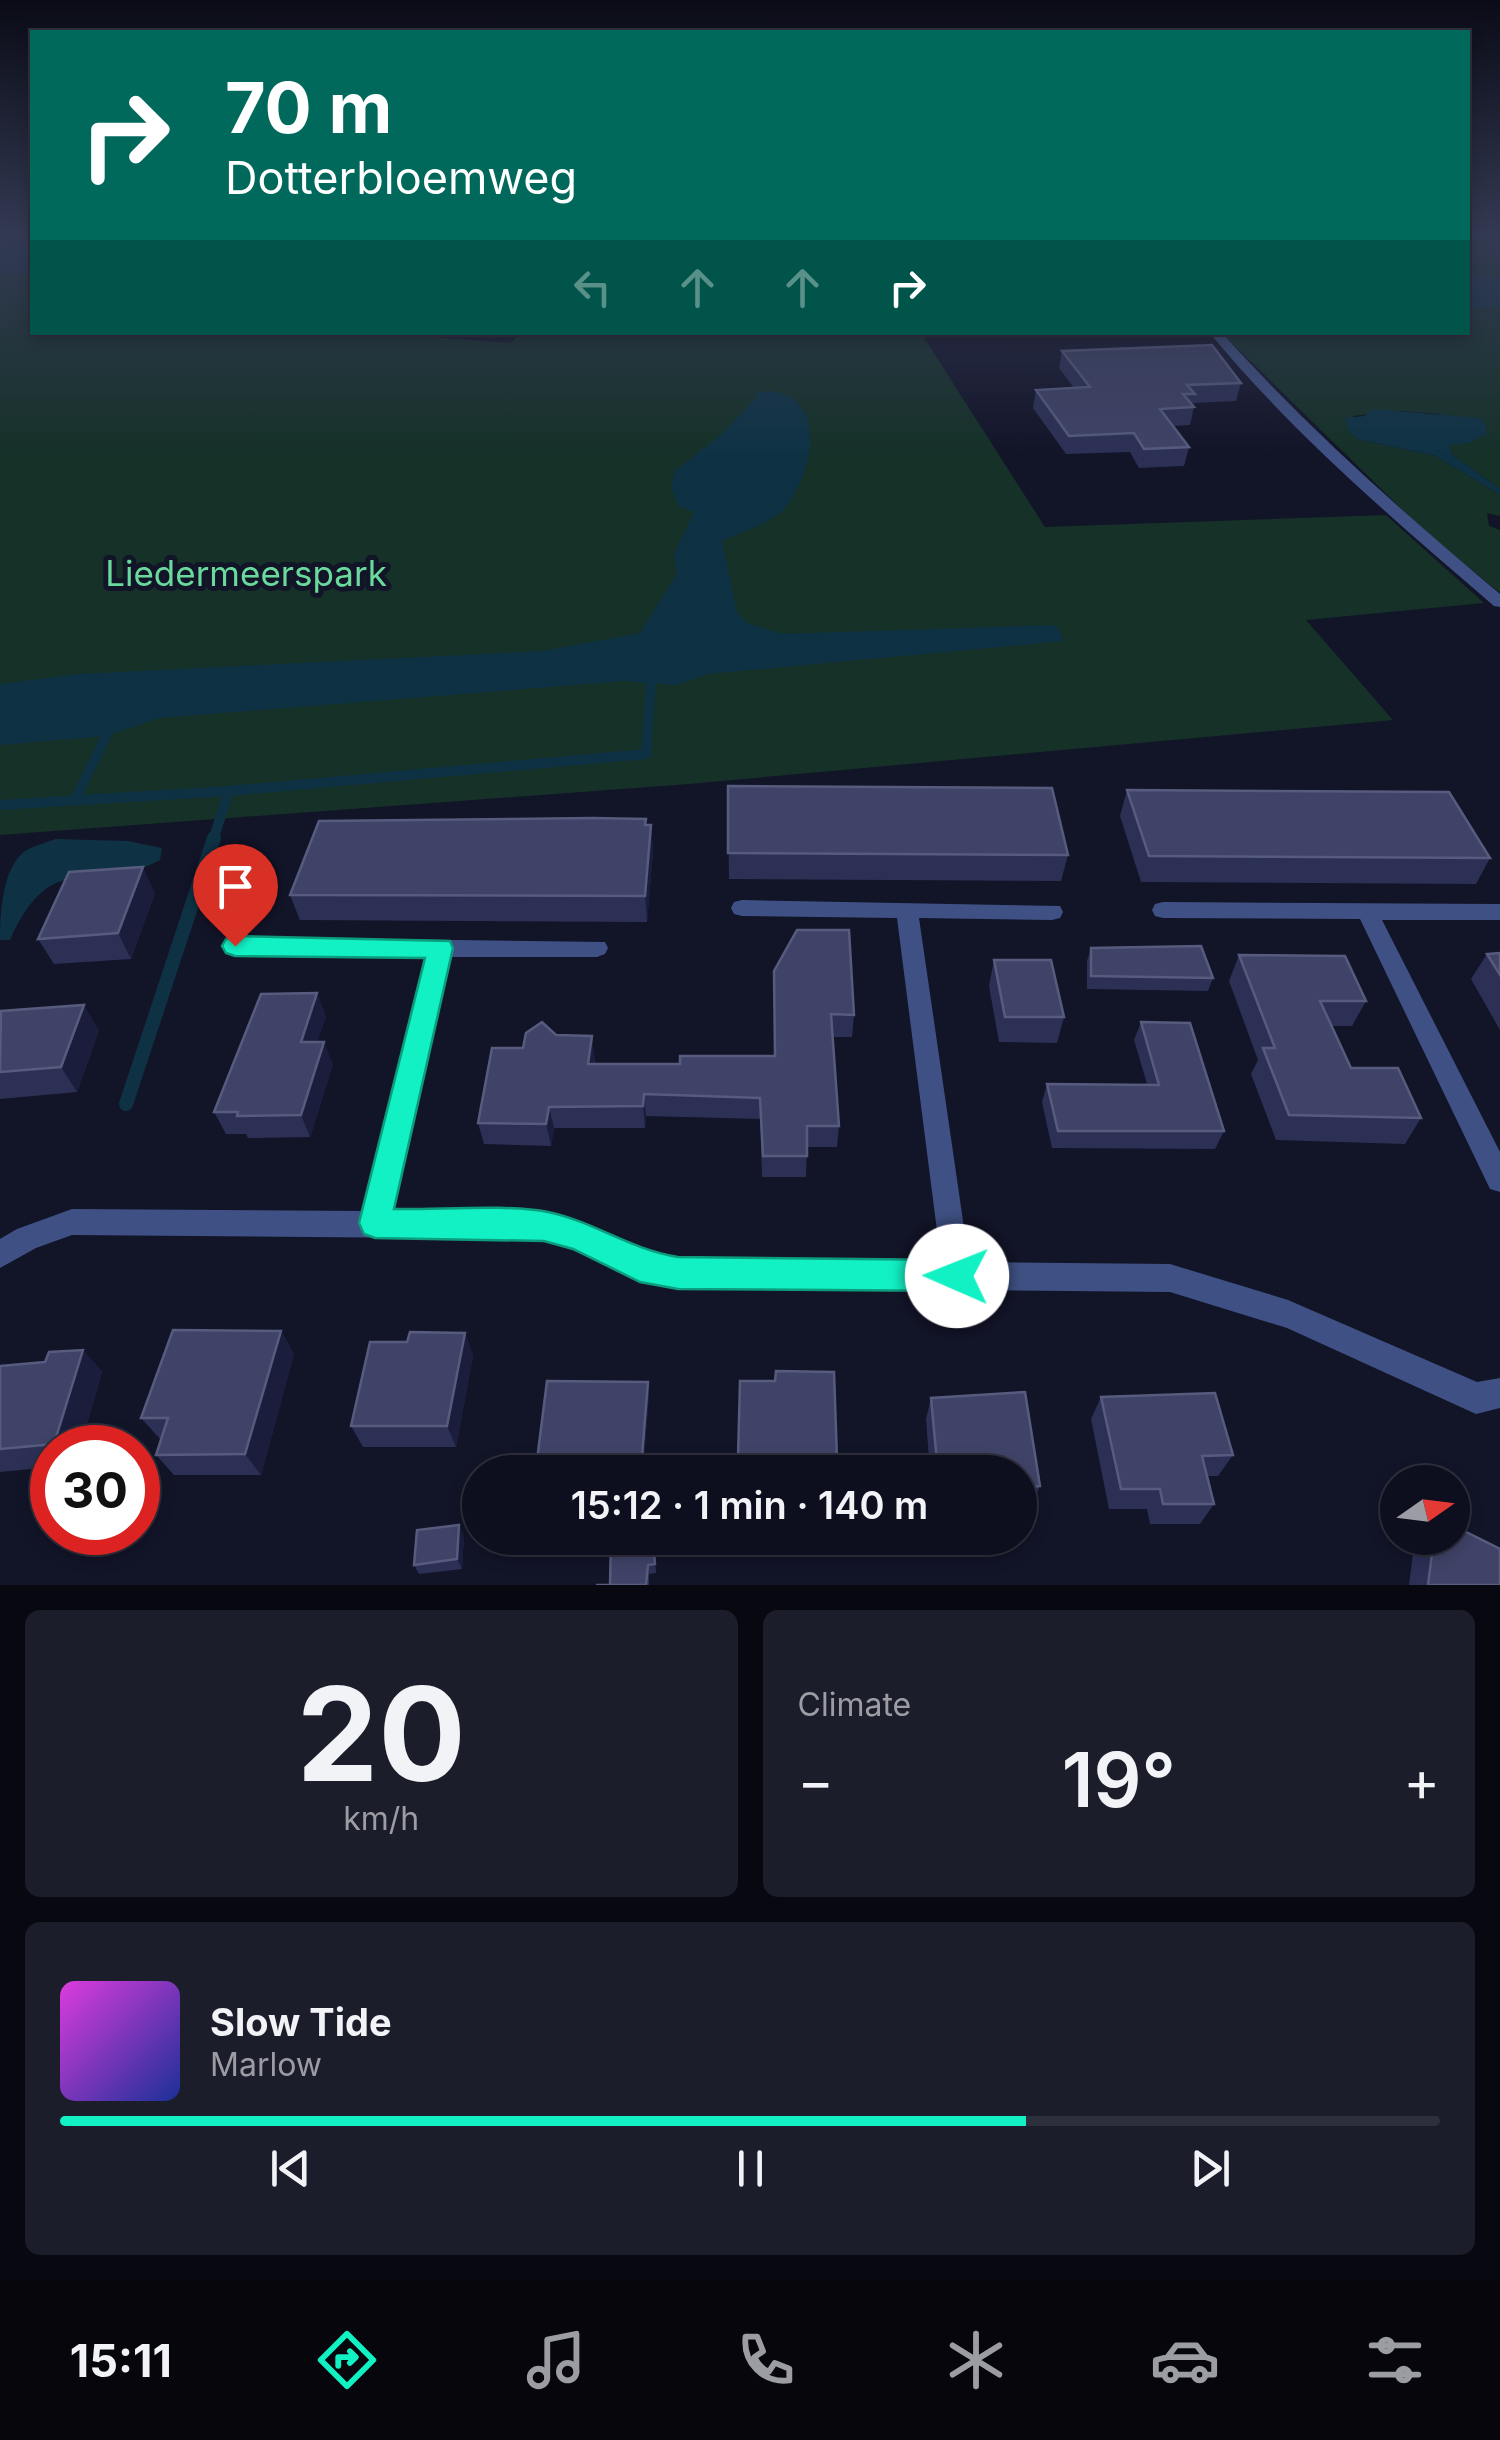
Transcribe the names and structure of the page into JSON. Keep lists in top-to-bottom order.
{
  "parks": ["Liedermeerspark"],
  "north": "right",
  "page": {
    "turn": ["70 m", "Dotterbloemweg"],
    "limit": "30",
    "trip": "15:12 · 1 min · 140 m",
    "tile": [
      ["20", "km/h"],
      "Climate"
    ],
    "heat": ["−", "19°", "+"],
    "song": ["Slow Tide", "Marlow"],
    "tabs": "15:11"
  }
}
